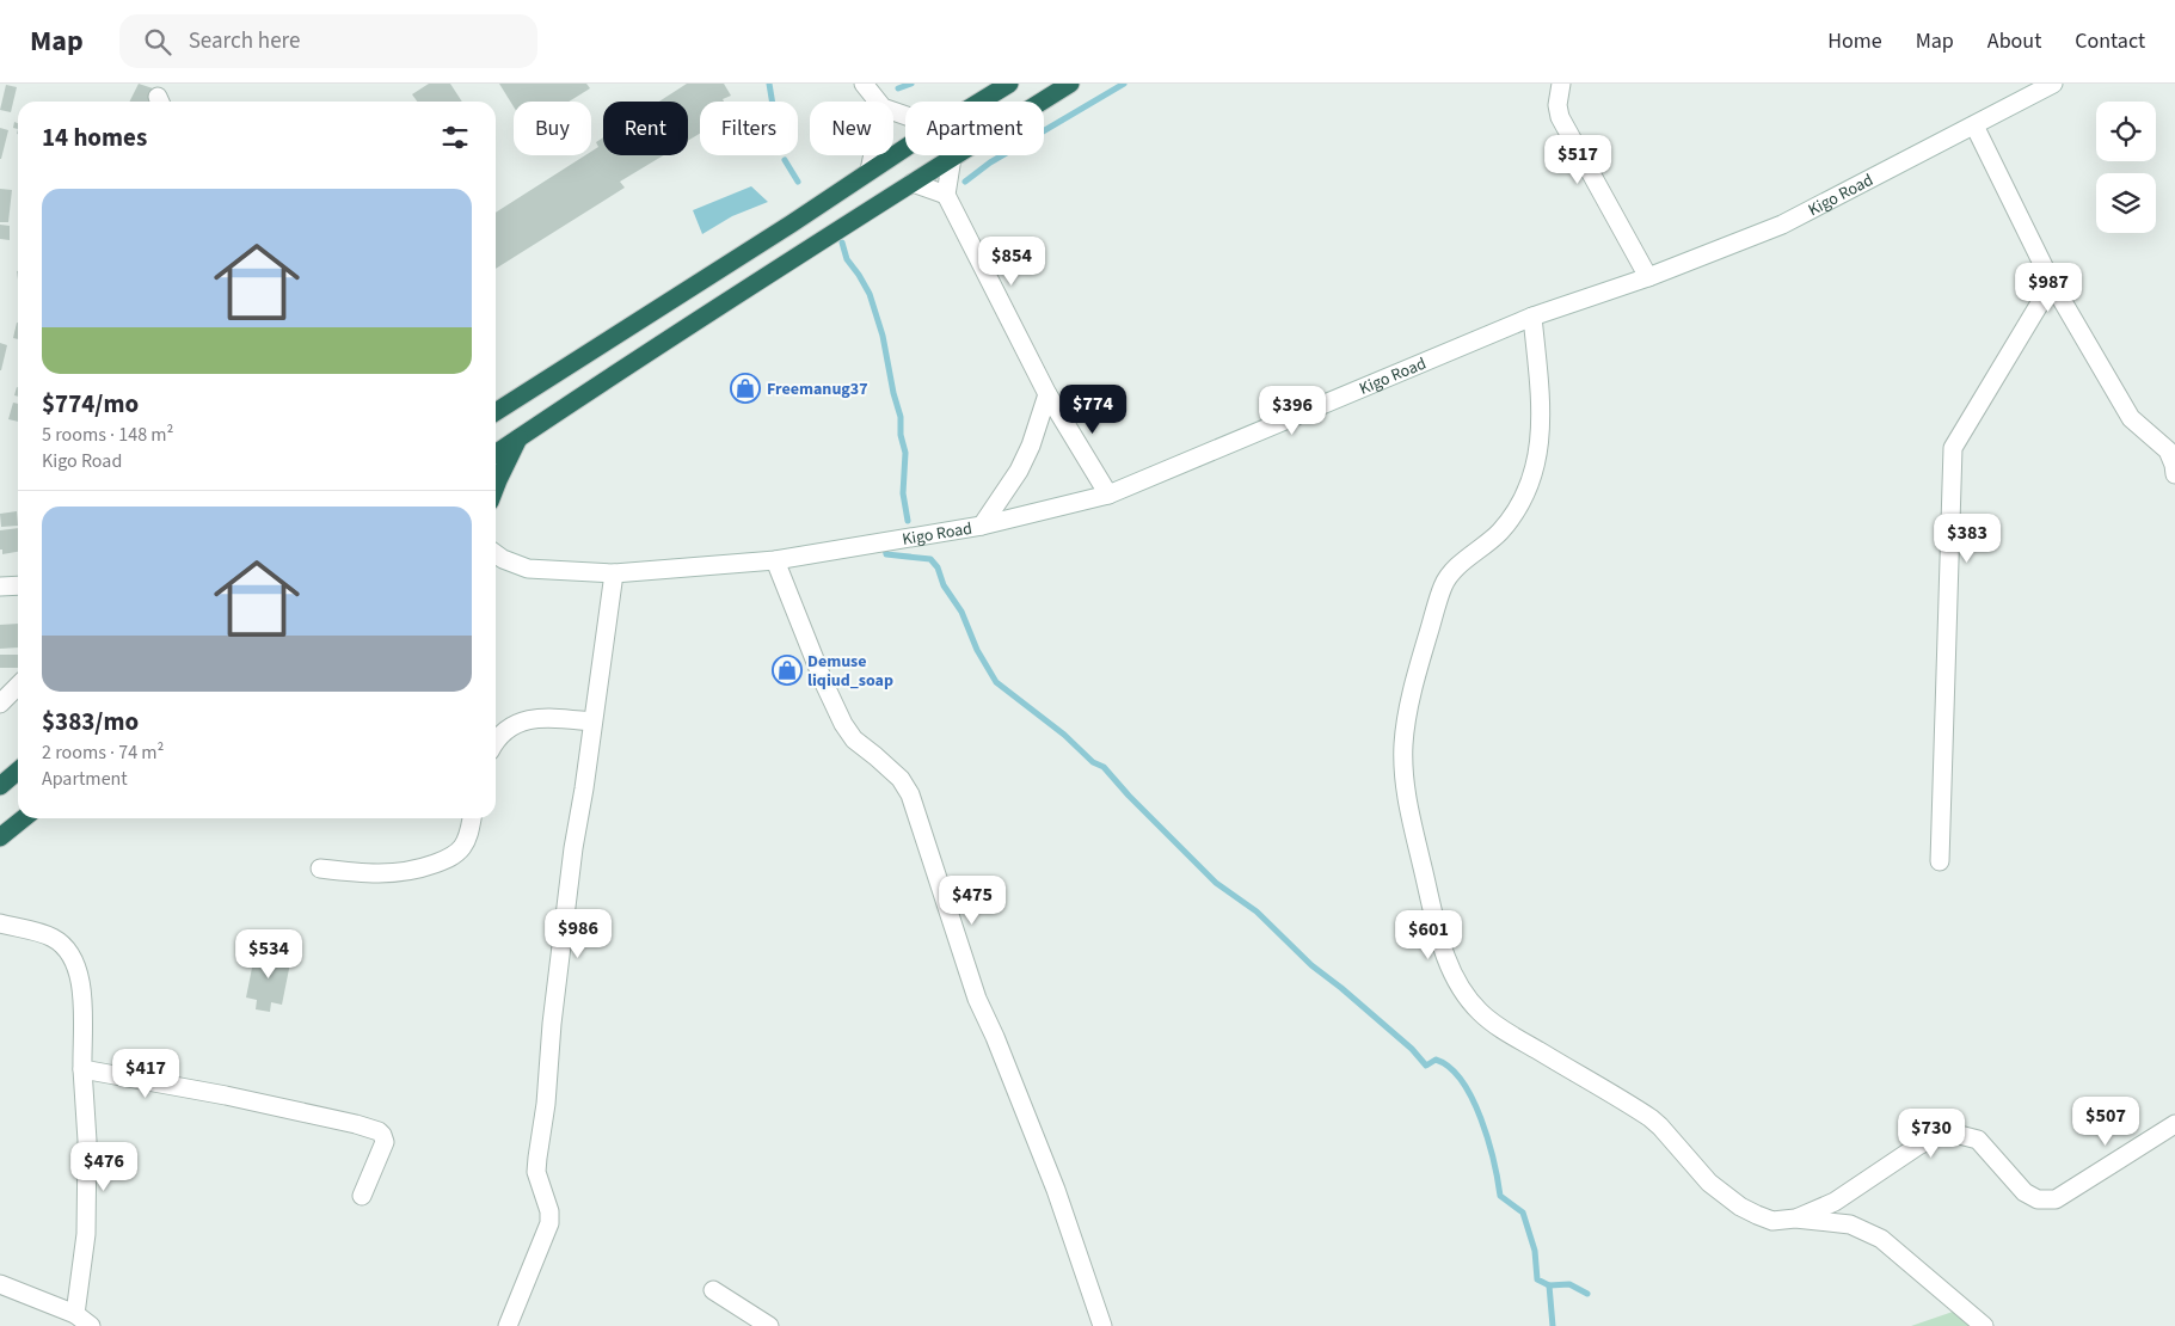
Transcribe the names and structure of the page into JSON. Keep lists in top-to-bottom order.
{
  "streets": {
    "street": ["Kigo Road"]
  },
  "places": {
    "shop": ["Freemanug37", "Demuse liqiud_soap"]
  },
  "page": {
    "header": "Map",
    "search": "Search here",
    "nav": [
      "Home",
      "Map",
      "About",
      "Contact"
    ],
    "chip": [
      "Buy",
      "Rent",
      "Filters",
      "New",
      "Apartment"
    ],
    "heading": "14 homes",
    "price": [
      "$517",
      "$854",
      "$987",
      "$774",
      "$396",
      "$383",
      "$475",
      "$986",
      "$601",
      "$534",
      "$417",
      "$507",
      "$730",
      "$476"
    ],
    "list": [
      {
        "name": "$774/mo",
        "note": "5 rooms · 148 m² · Kigo Road"
      },
      {
        "name": "$383/mo",
        "note": "2 rooms · 74 m² · Apartment"
      }
    ]
  }
}
